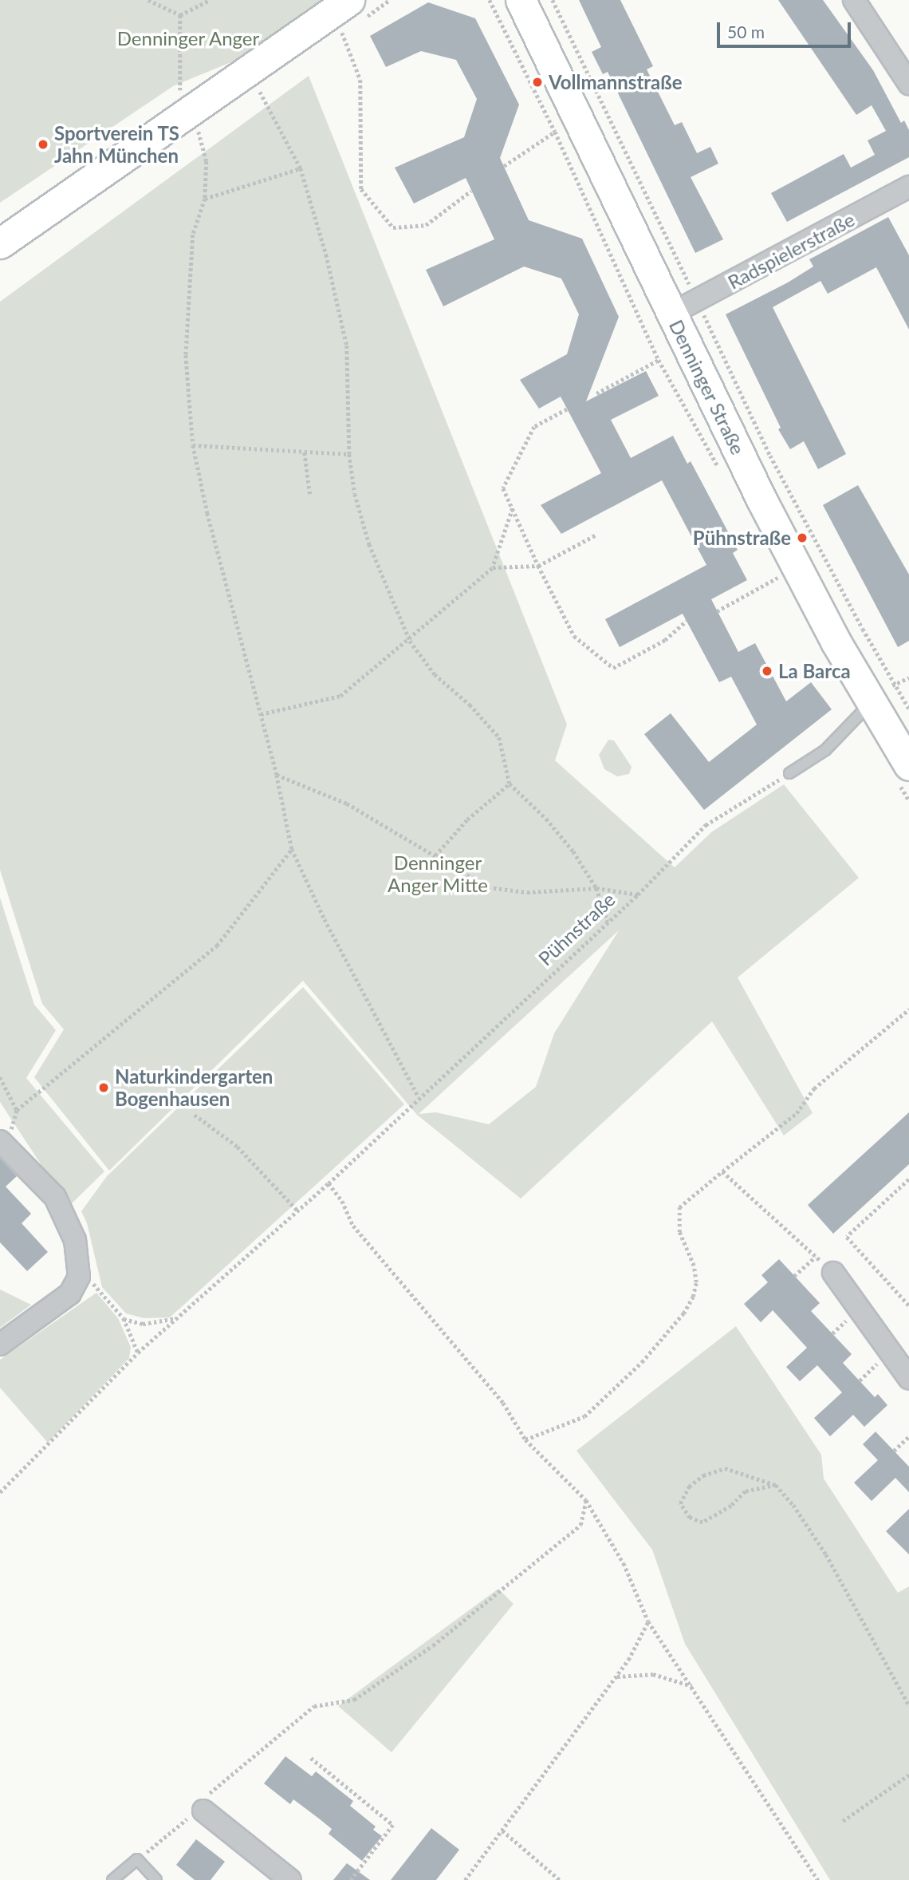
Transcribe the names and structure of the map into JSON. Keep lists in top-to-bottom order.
{
  "streets": {
    "street": ["Radspielerstraße", "Denninger Straße"],
    "path": ["Pühnstraße"]
  },
  "crossings": [
    ["Radspielerstraße", "Denninger Straße"]
  ],
  "parks": ["Denninger Anger", "Denninger Anger Mitte"],
  "places": [
    "Vollmannstraße",
    "Sportverein TS Jahn München",
    "Pühnstraße",
    "La Barca",
    "Naturkindergarten Bogenhausen"
  ],
  "scale_bar": "50 m"
}
